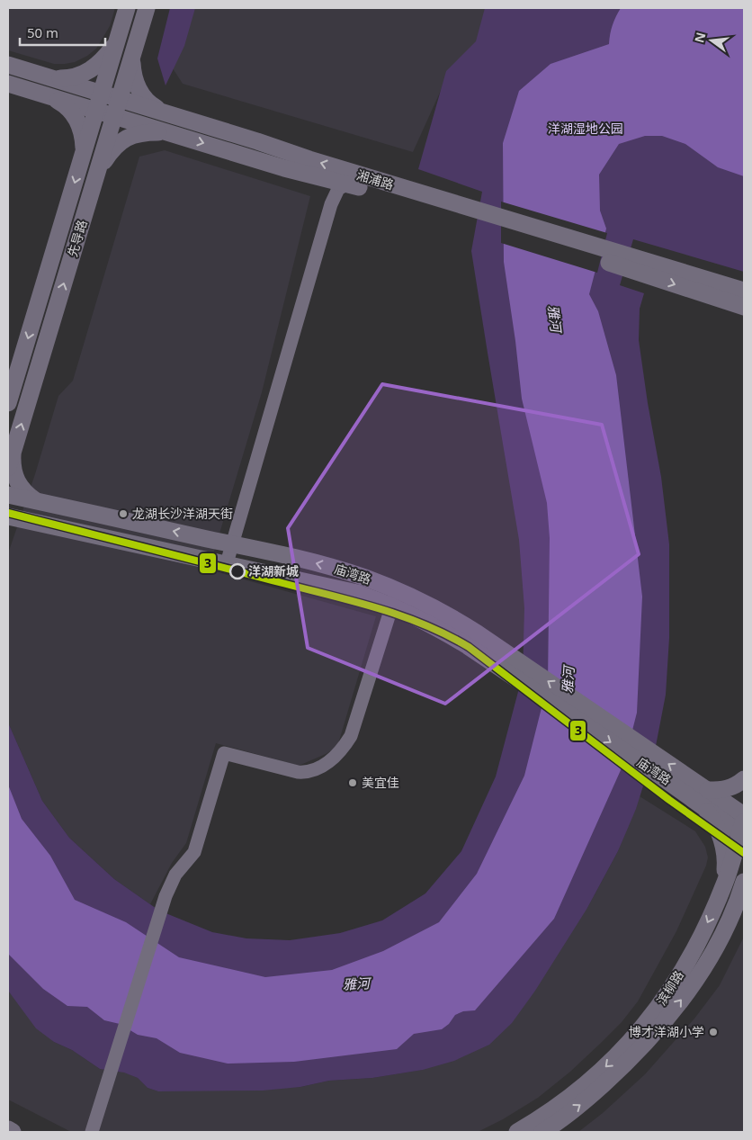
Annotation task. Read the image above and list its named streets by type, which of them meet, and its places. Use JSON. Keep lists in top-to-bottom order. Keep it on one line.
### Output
{"streets":{"main road":["湘浦路","先导路","庙湾路","滨柳路"]},"crossings":[["湘浦路","先导路"],["庙湾路","滨柳路"]],"water":["雅河"],"parks":["洋湖湿地公园"],"places":["龙湖长沙洋湖天街","洋湖新城","美宜佳","博才洋湖小学"],"lines":["transit line 3"],"scale_bar":"50 m","north":"left"}
